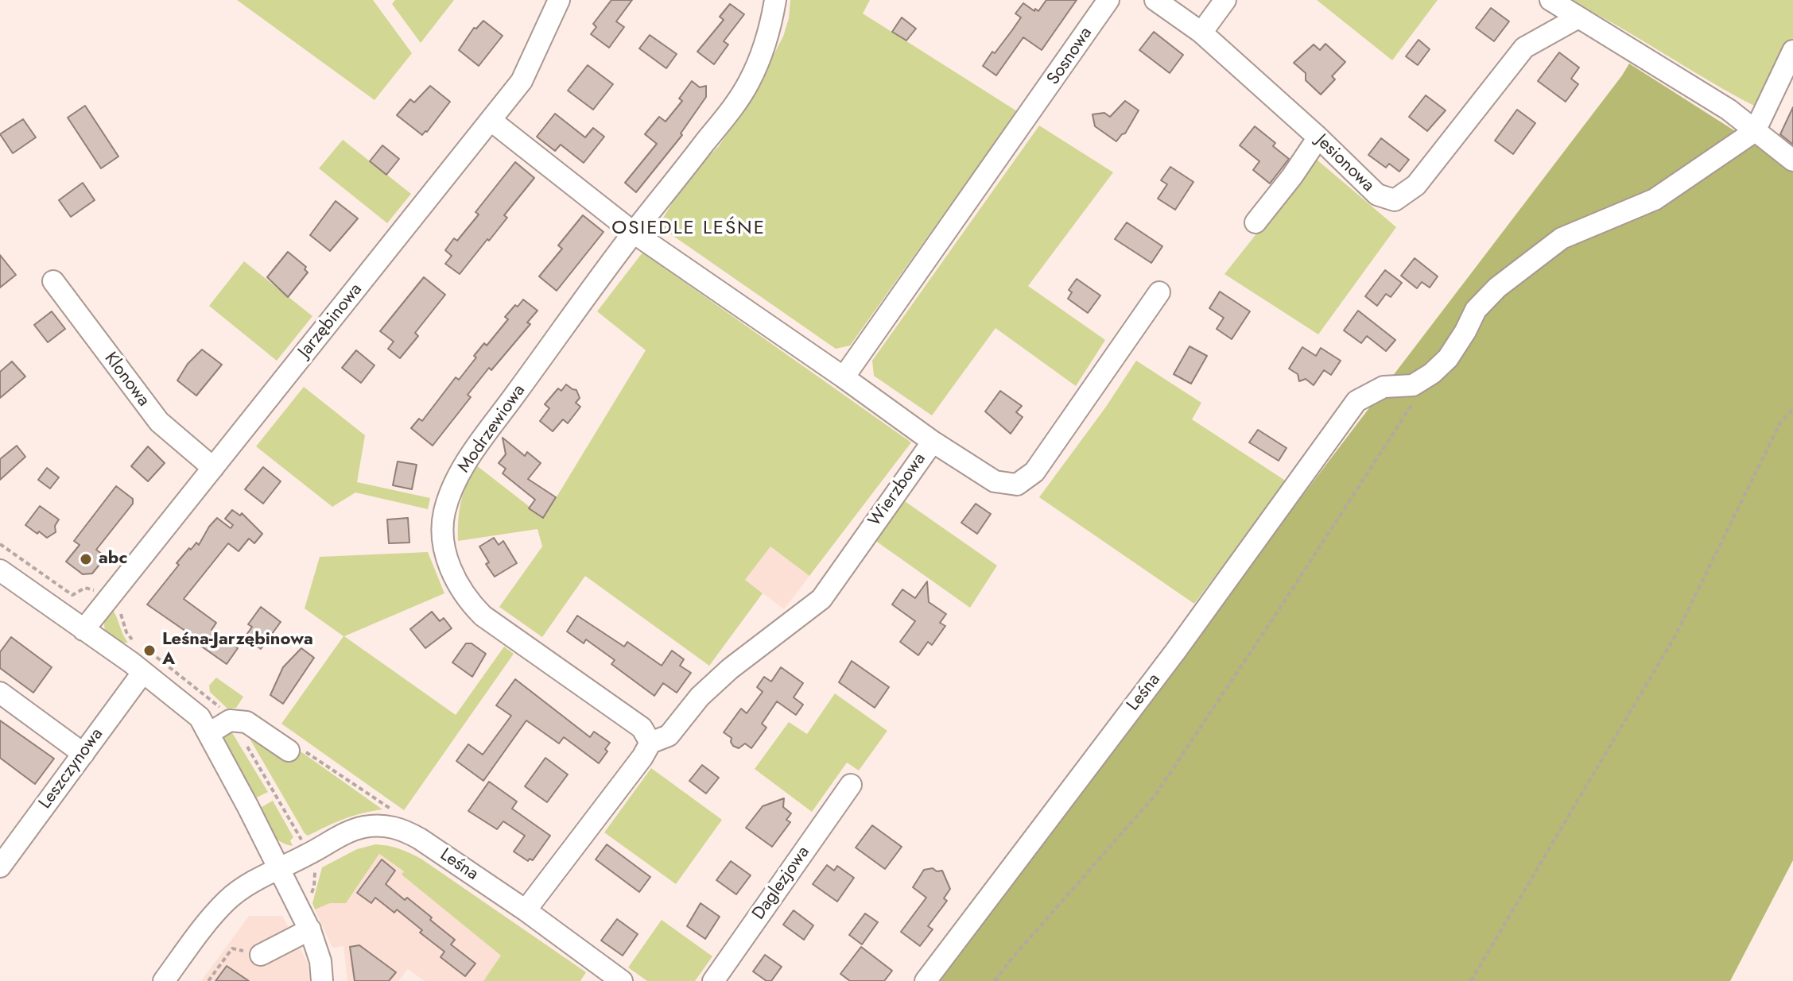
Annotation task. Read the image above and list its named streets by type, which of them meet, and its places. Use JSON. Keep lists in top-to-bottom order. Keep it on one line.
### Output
{"streets":{"street":["Sosnowa","Jesionowa","Jarzębinowa","Klonowa","Modrzewiowa","Wierzbowa","Leśna","Leszczynowa","Daglezjowa"]},"crossings":[["Jarzębinowa","Klonowa"],["Modrzewiowa","Wierzbowa"]],"districts":["OSIEDLE LEŚNE"],"places":["abc","Leśna-Jarzębinowa A"]}
